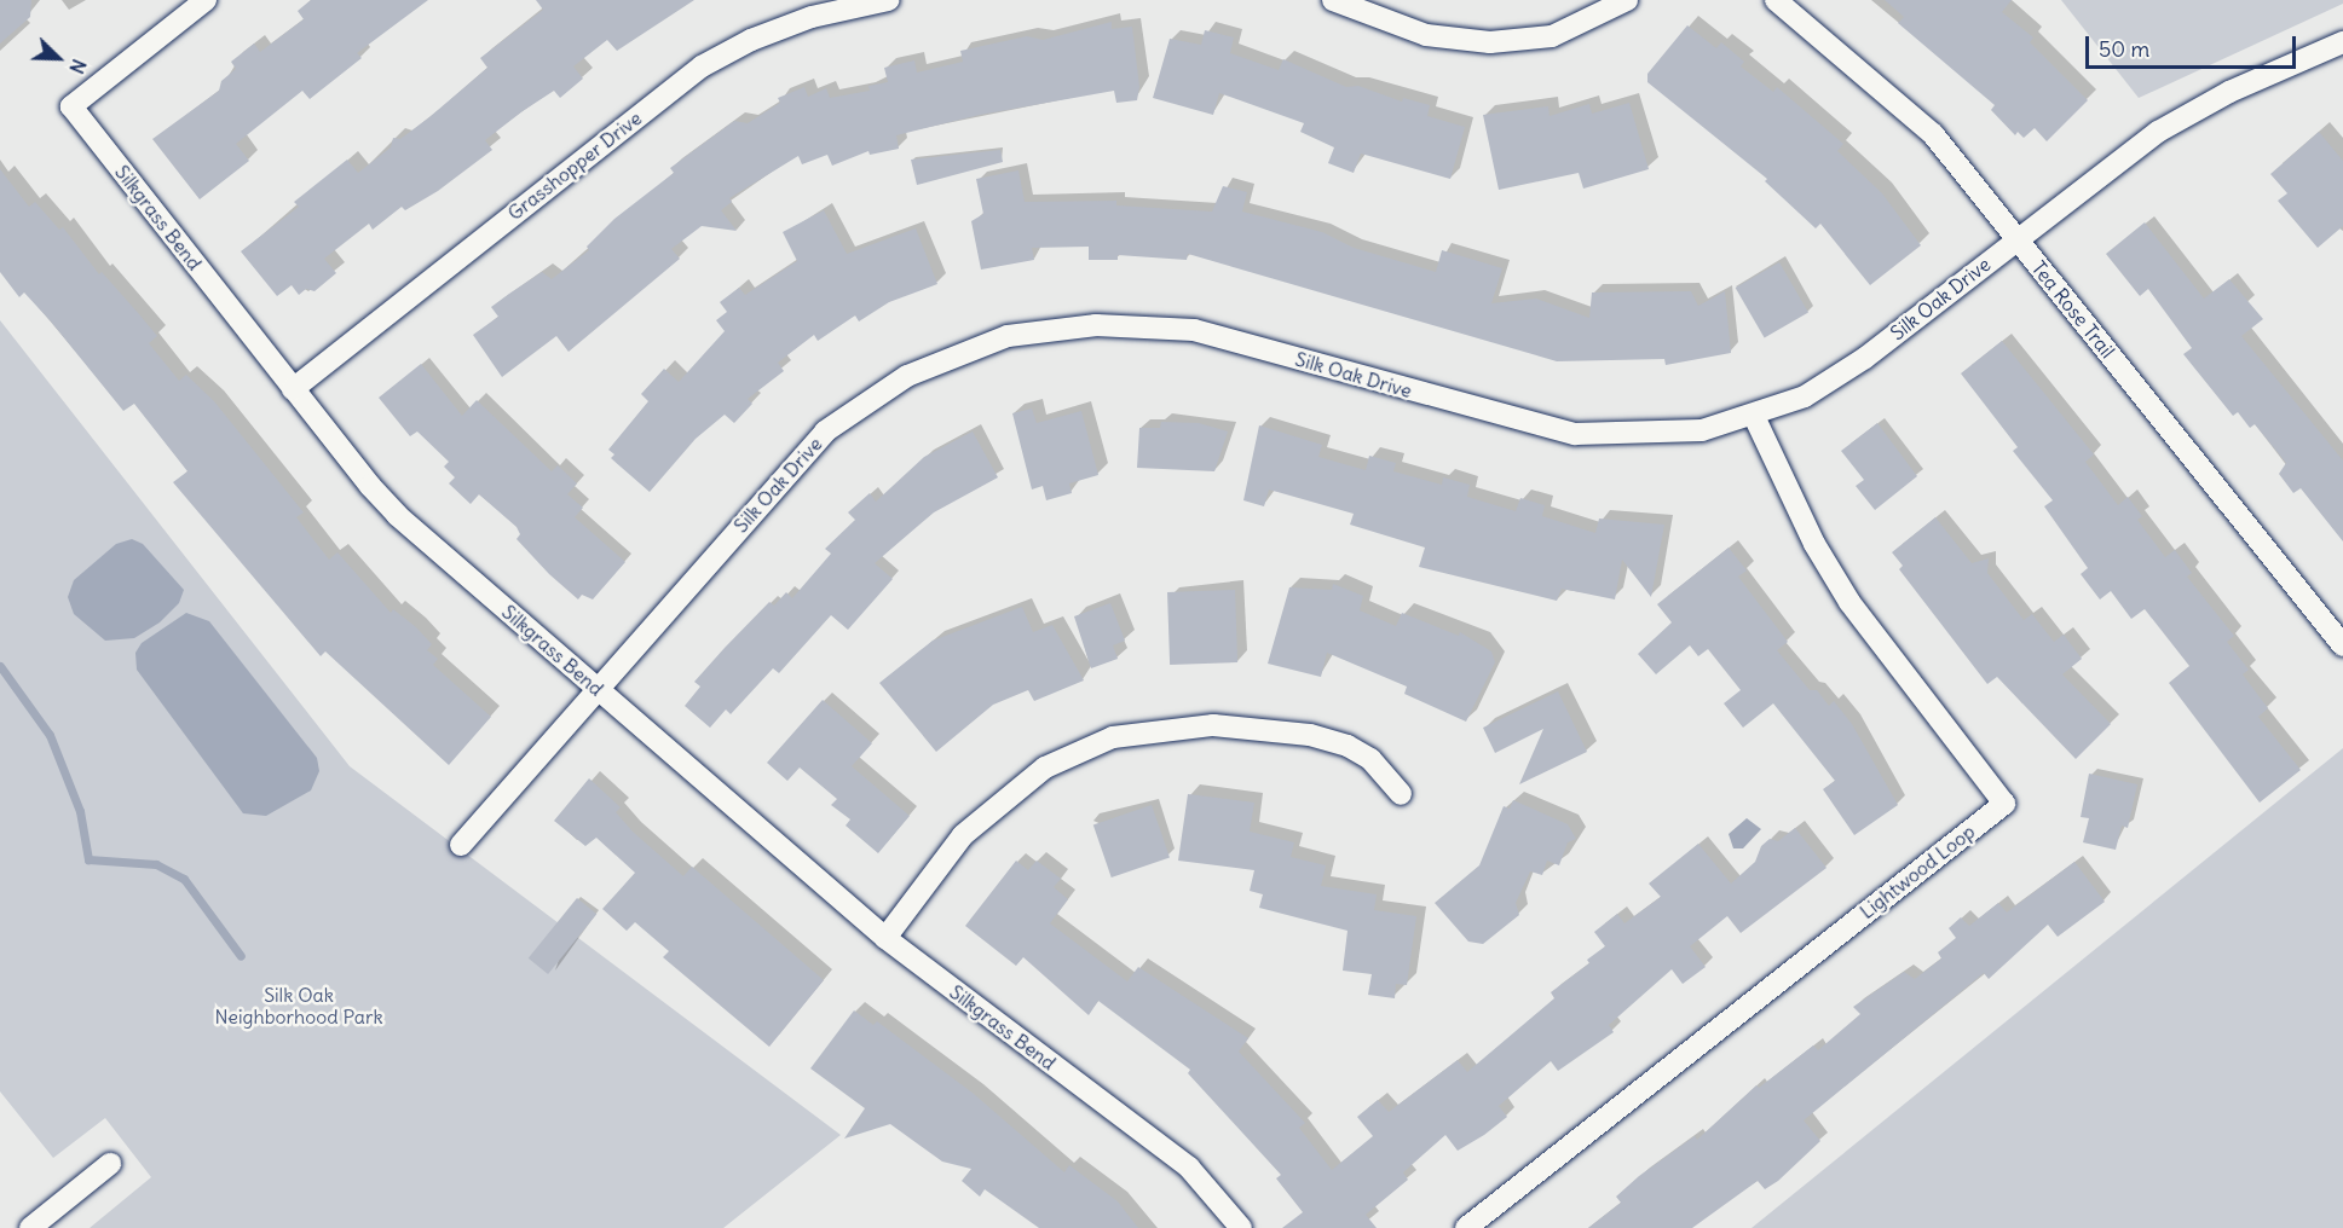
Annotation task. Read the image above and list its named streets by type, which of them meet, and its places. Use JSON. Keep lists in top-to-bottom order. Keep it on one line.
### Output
{"streets":{"street":["Grasshopper Drive","Silkgrass Bend","Silk Oak Drive","Tea Rose Trail","Lightwood Loop"]},"crossings":[["Grasshopper Drive","Silkgrass Bend"],["Silkgrass Bend","Silk Oak Drive"],["Silk Oak Drive","Tea Rose Trail"],["Silk Oak Drive","Lightwood Loop"]],"parks":["Silk Oak Neighborhood Park"],"scale_bar":"50 m","north":"bottom right"}
